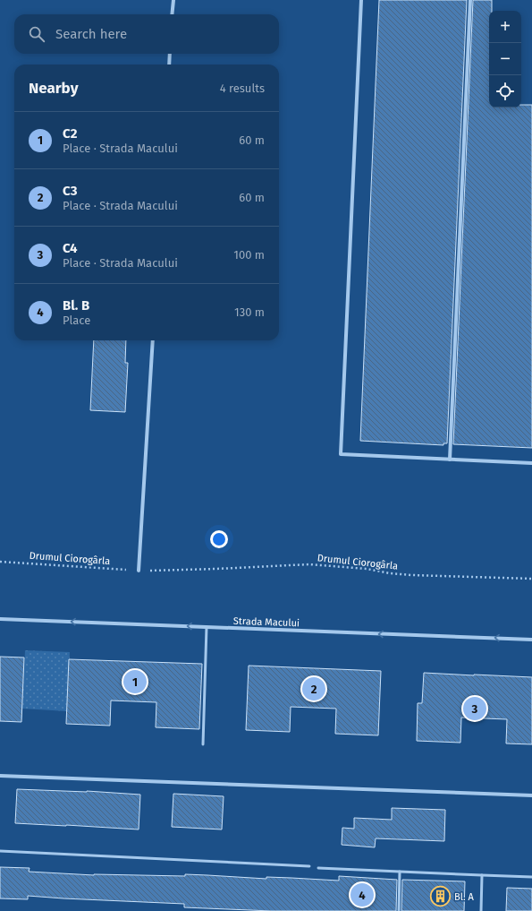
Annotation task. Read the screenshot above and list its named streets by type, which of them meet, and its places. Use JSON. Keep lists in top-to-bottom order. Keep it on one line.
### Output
{"streets":{"street":["Strada Macului"],"path":["Drumul Ciorogârla"]},"one_way":["Strada Macului"],"places":{"building":["Bl. A"]},"page":{"map_buttons":["+","−"],"search":"Search here","heading":["Nearby","4 results"],"list":[{"mark":"1","name":"C2","note":"Place · Strada Macului","value":"60 m"},{"mark":"2","name":"C3","note":"Place · Strada Macului","value":"60 m"},{"mark":"3","name":"C4","note":"Place · Strada Macului","value":"100 m"},{"mark":"4","name":"Bl. B","note":"Place","value":"130 m"}],"pins":["1","2","3","4"]}}
